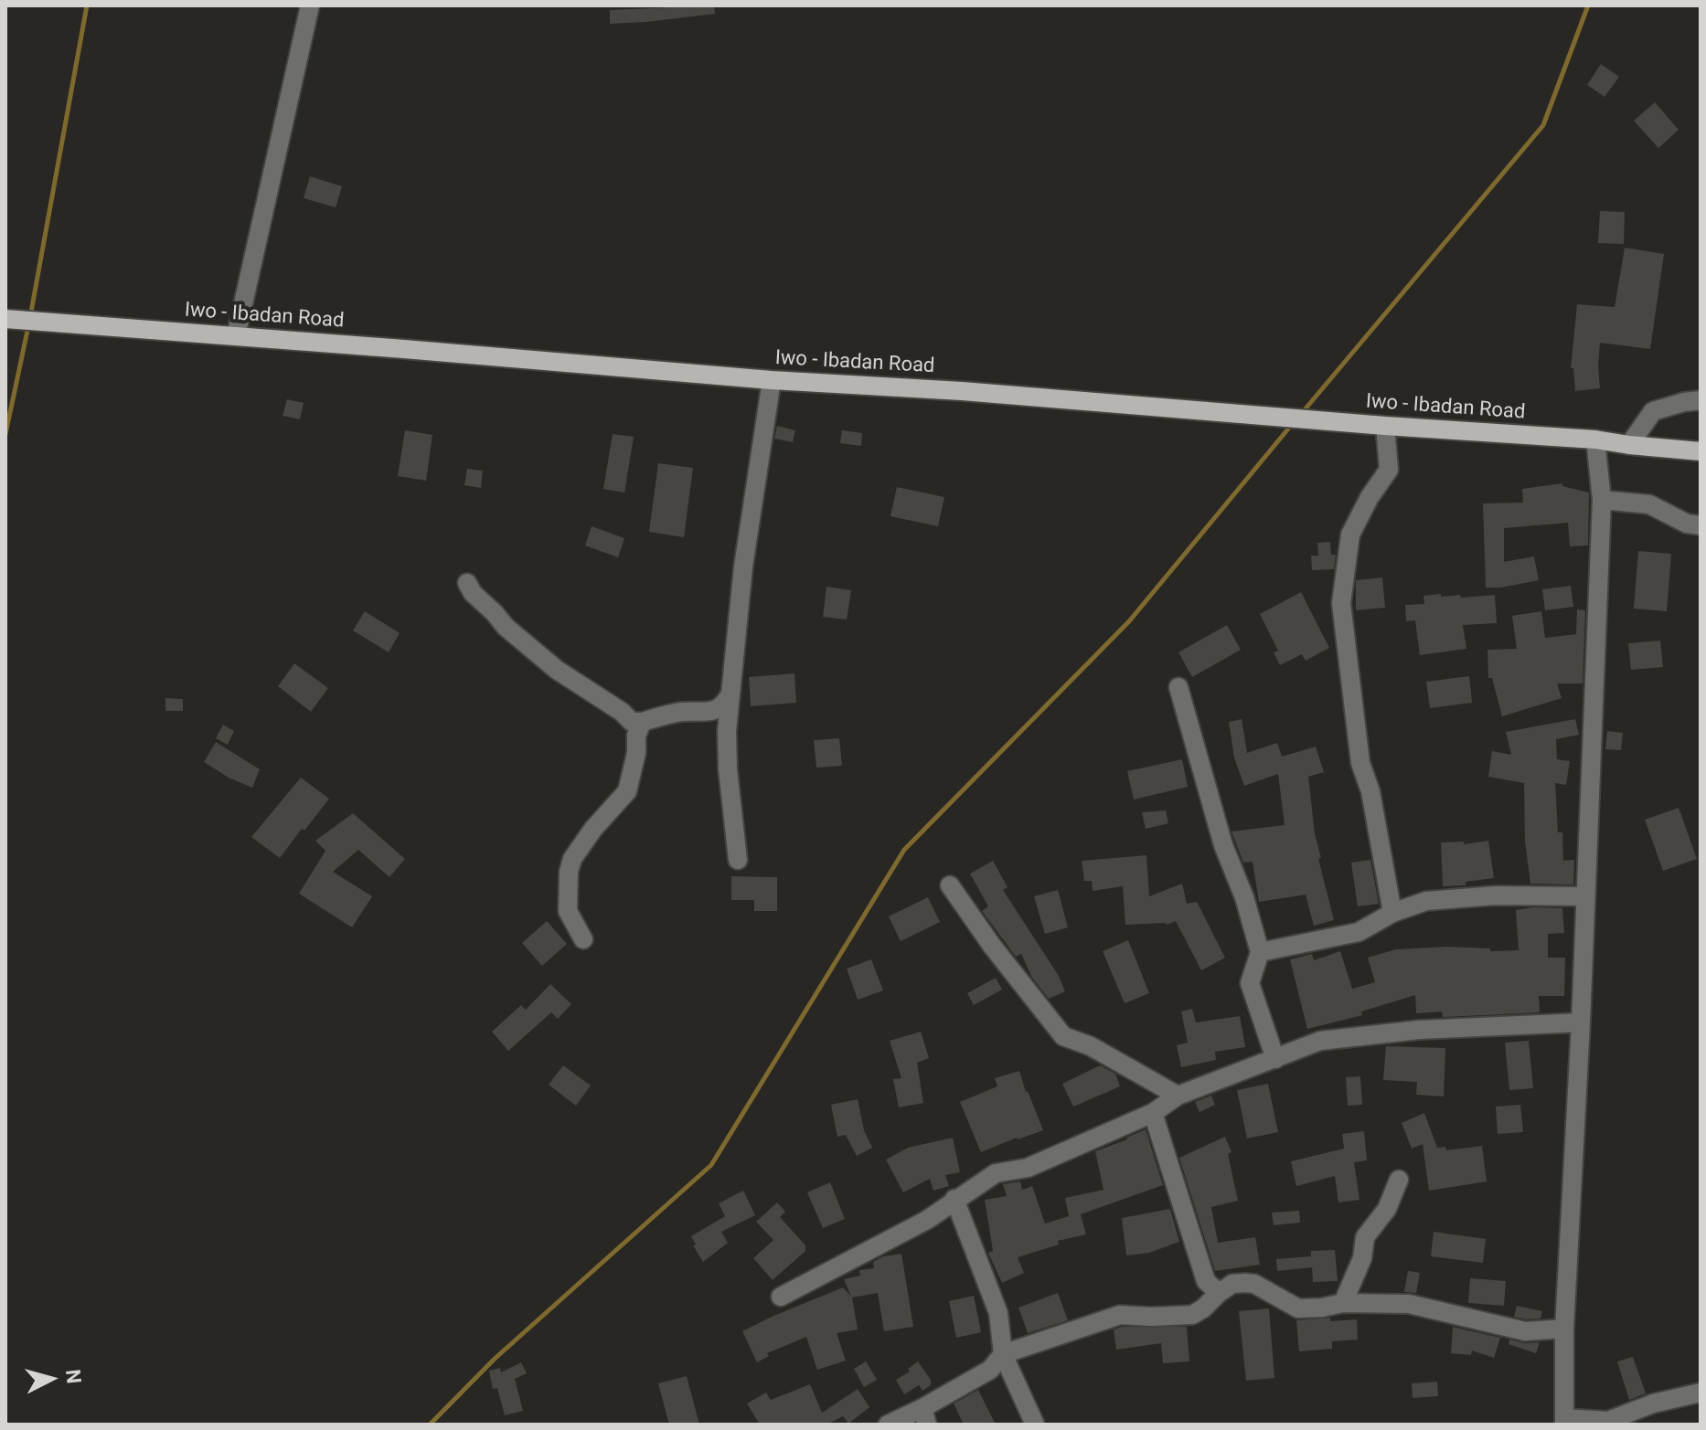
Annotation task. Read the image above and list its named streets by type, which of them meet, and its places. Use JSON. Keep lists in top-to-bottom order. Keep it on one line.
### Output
{"streets":{"main road":["Iwo - Ibadan Road"]},"north":"right"}
